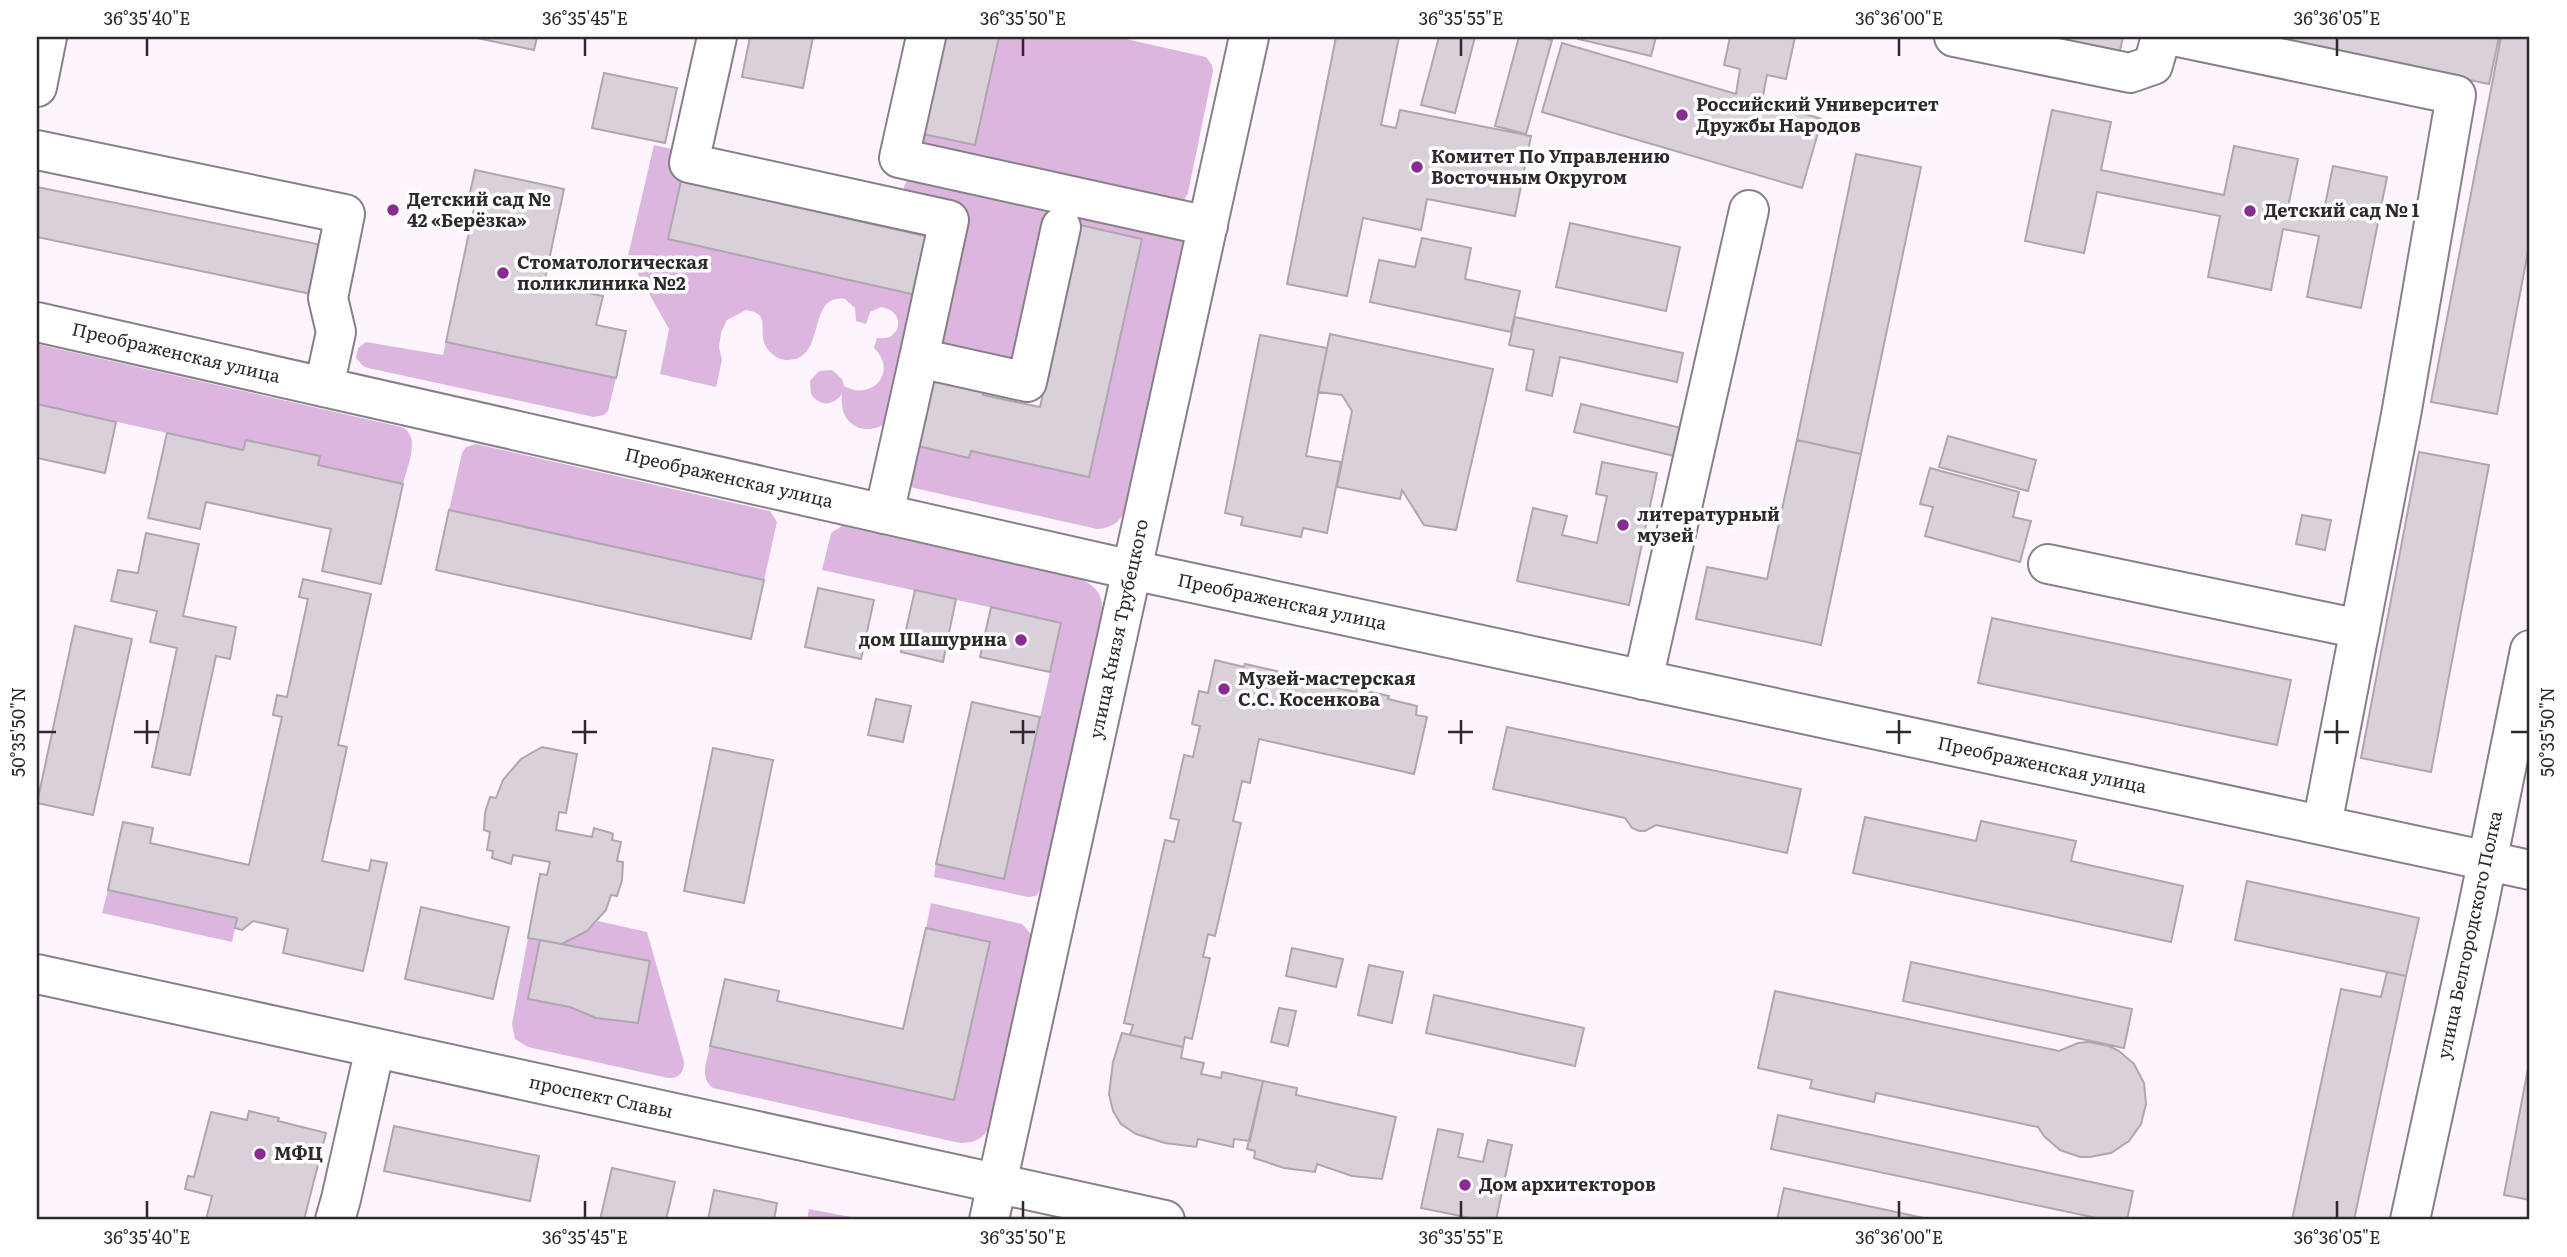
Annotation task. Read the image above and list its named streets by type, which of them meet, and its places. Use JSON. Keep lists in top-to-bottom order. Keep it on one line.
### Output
{"streets":{"main road":["Преображенская улица","улица Князя Трубецкого","улица Белгородского Полка","проспект Славы"]},"crossings":[["Преображенская улица","улица Князя Трубецкого"],["Преображенская улица","улица Белгородского Полка"],["улица Князя Трубецкого","проспект Славы"]],"places":["Российский Университет Дружбы Народов","Комитет По Управлению Восточным Округом","Детский сад № 42 «Берёзка»","Детский сад № 1","Стоматологическая поликлиника №2","литературный музей","дом Шашурина","Музей-мастерская С.С. Косенкова","МФЦ","Дом архитекторов"],"coordinates":["36°35'40\"E","36°35'45\"E","36°35'50\"E","36°35'55\"E","36°36'00\"E","36°36'05\"E","50°35'50\"N"]}
